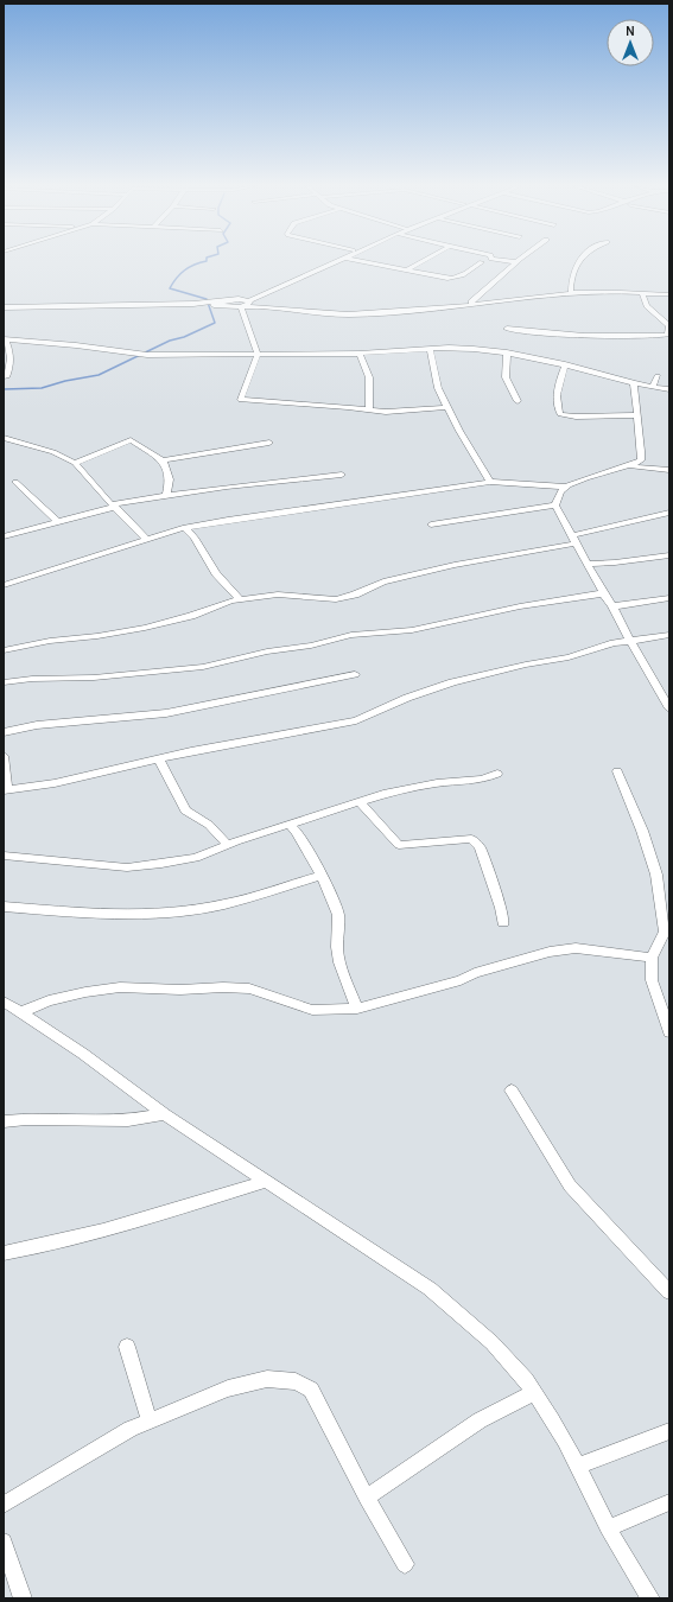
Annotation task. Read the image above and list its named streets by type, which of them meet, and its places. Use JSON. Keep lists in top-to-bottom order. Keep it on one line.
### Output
{"north":"top"}
